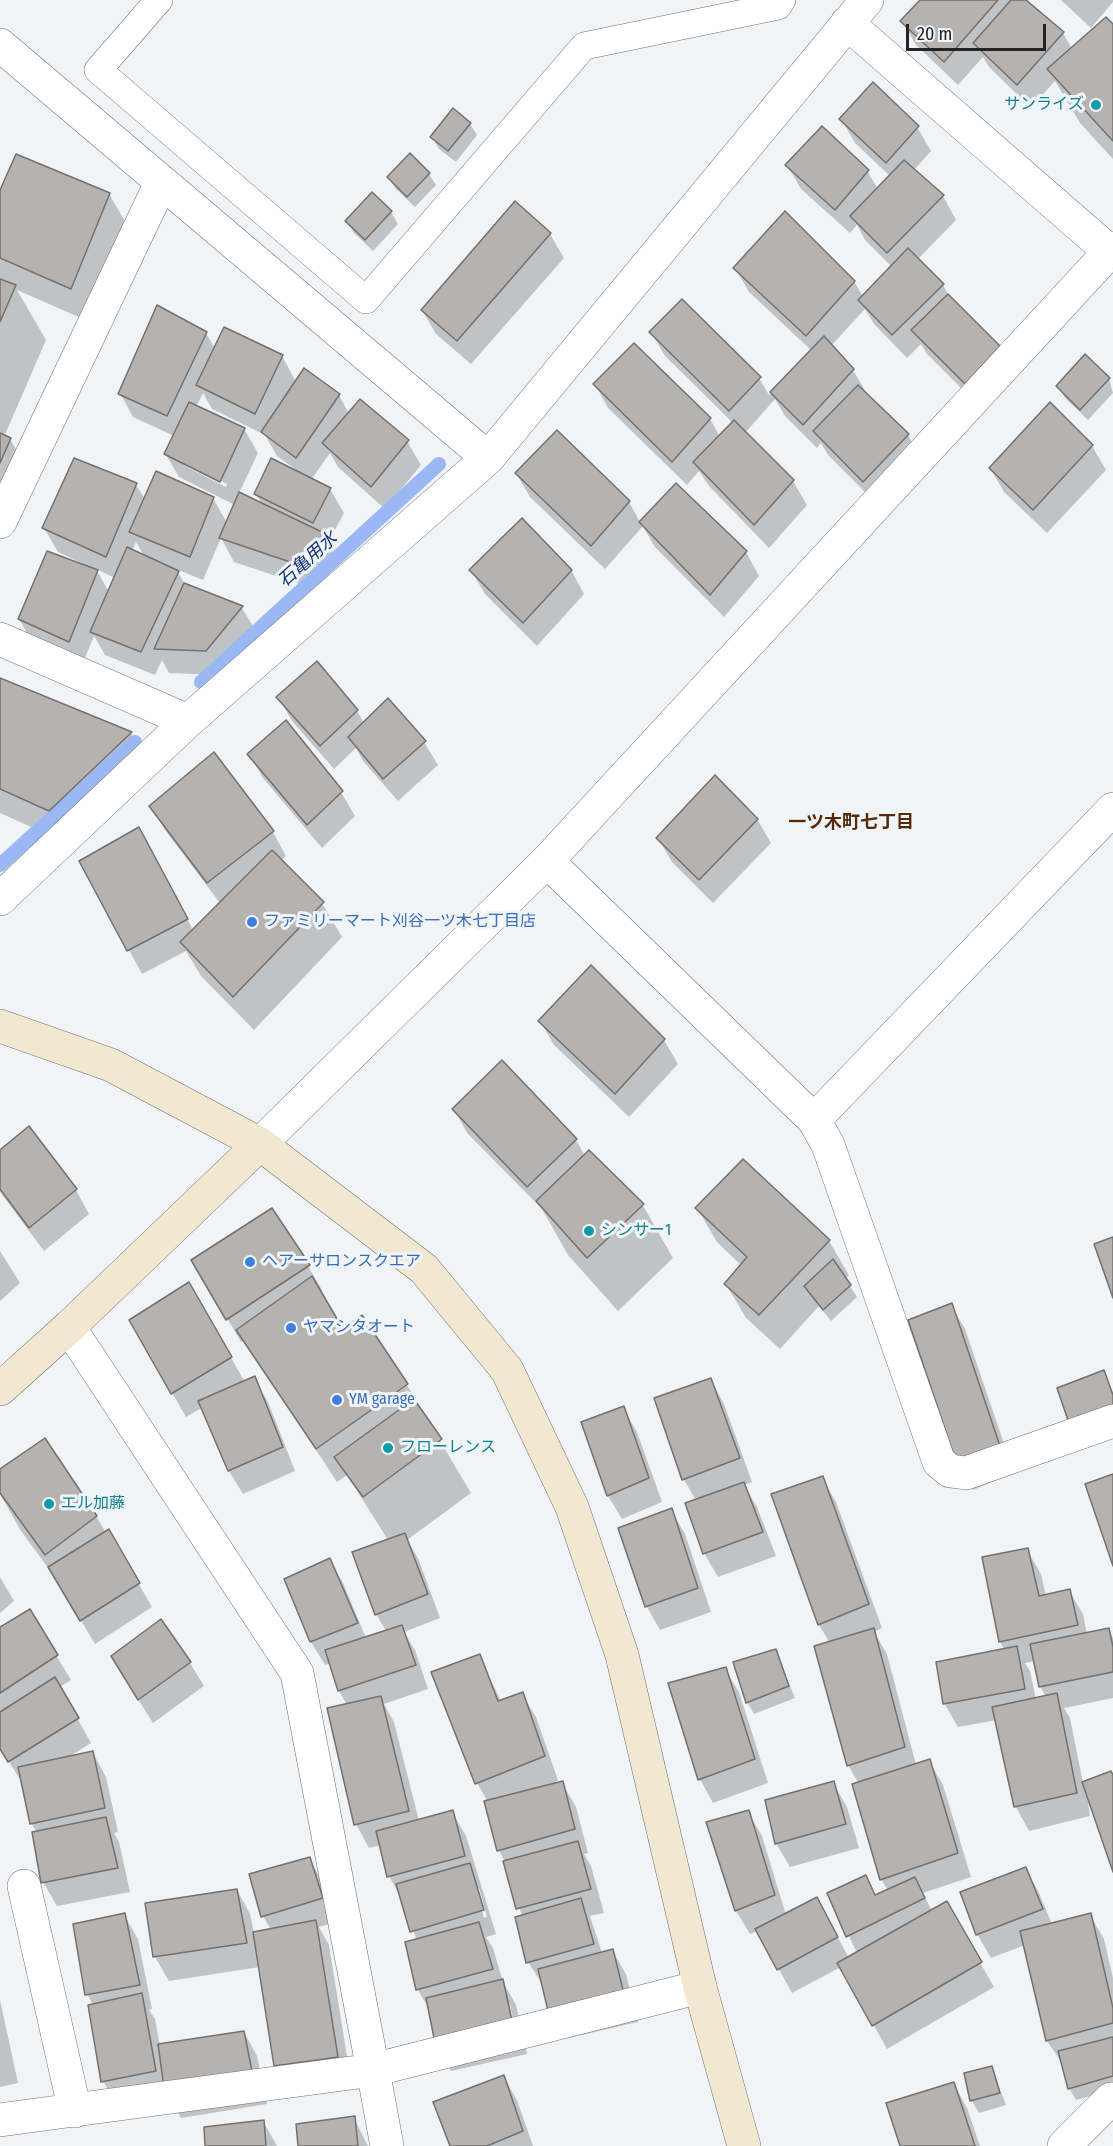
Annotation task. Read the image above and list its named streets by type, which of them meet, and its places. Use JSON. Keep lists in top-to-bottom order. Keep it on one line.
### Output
{"districts":["一ツ木町七丁目"],"water":["石亀用水"],"places":["サンライズ","ファミリーマート刈谷一ツ木七丁目店","シンサー1","ヘアーサロンスクエア","ヤマシタオート","YM garage","フローレンス","エル加藤"],"scale_bar":"20 m"}
